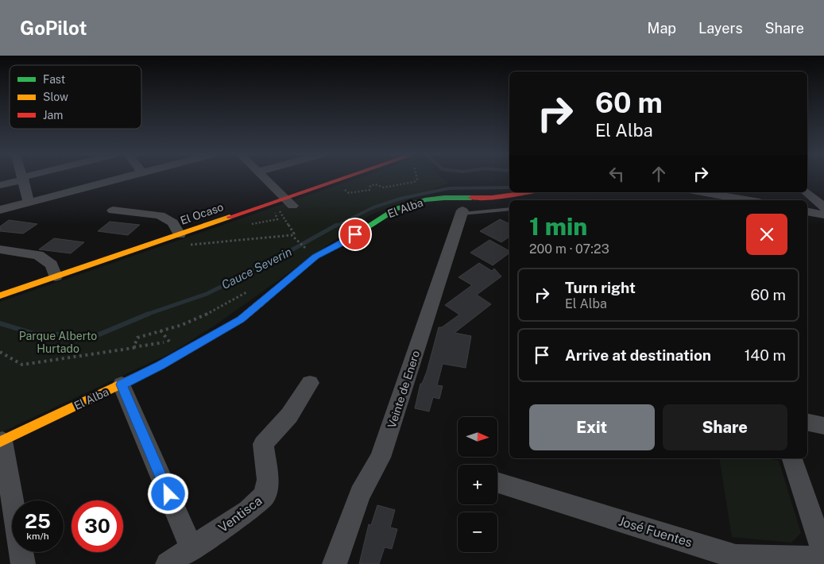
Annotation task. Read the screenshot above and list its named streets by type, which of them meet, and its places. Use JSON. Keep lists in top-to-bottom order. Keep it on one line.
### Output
{"streets":{"street":["El Alba","El Ocaso","Veinte de Enero","Ventisca","José Fuentes"]},"water":["Cauce Severin"],"parks":["Parque Alberto Hurtado"],"legend":["Fast","Slow","Jam"],"north":"right","page":{"header":"GoPilot","nav":["Map","Layers","Share"],"turn":["60 m","El Alba"],"heading":["1 min","200 m · 07:23"],"list":[{"name":"Turn right","note":"El Alba","value":"60 m"},{"name":"Arrive at destination","value":"140 m"}],"buttons":["Exit","Share"],"map_buttons":["+","−"],"speed":"25 km/h","limit":"30"}}
